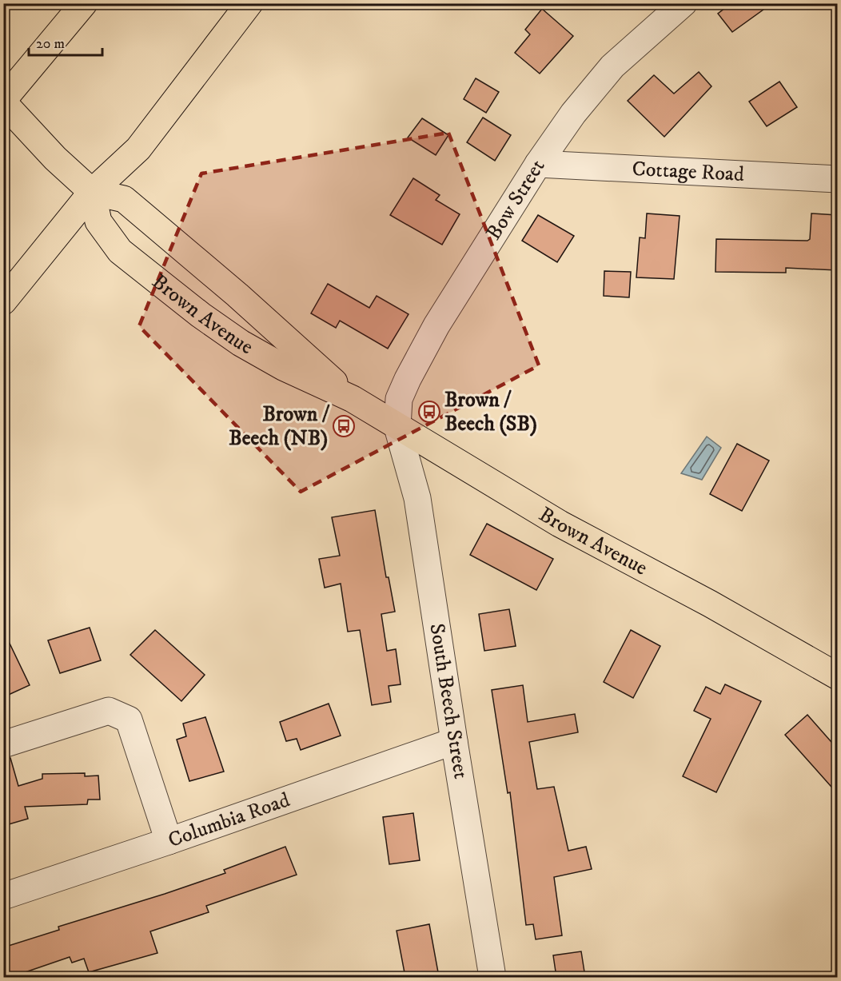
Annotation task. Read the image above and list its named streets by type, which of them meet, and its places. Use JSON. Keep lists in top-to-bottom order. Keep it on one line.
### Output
{"streets":{"main road":["Brown Avenue"],"street":["Cottage Road","Bow Street","South Beech Street","Columbia Road"]},"crossings":[["Cottage Road","Bow Street"],["Bow Street","Brown Avenue"],["Bow Street","South Beech Street"],["Brown Avenue","South Beech Street"],["South Beech Street","Columbia Road"]],"places":{"bus stop":["Brown / Beech (SB)","Brown / Beech (NB)"]},"scale_bar":"20 m"}
